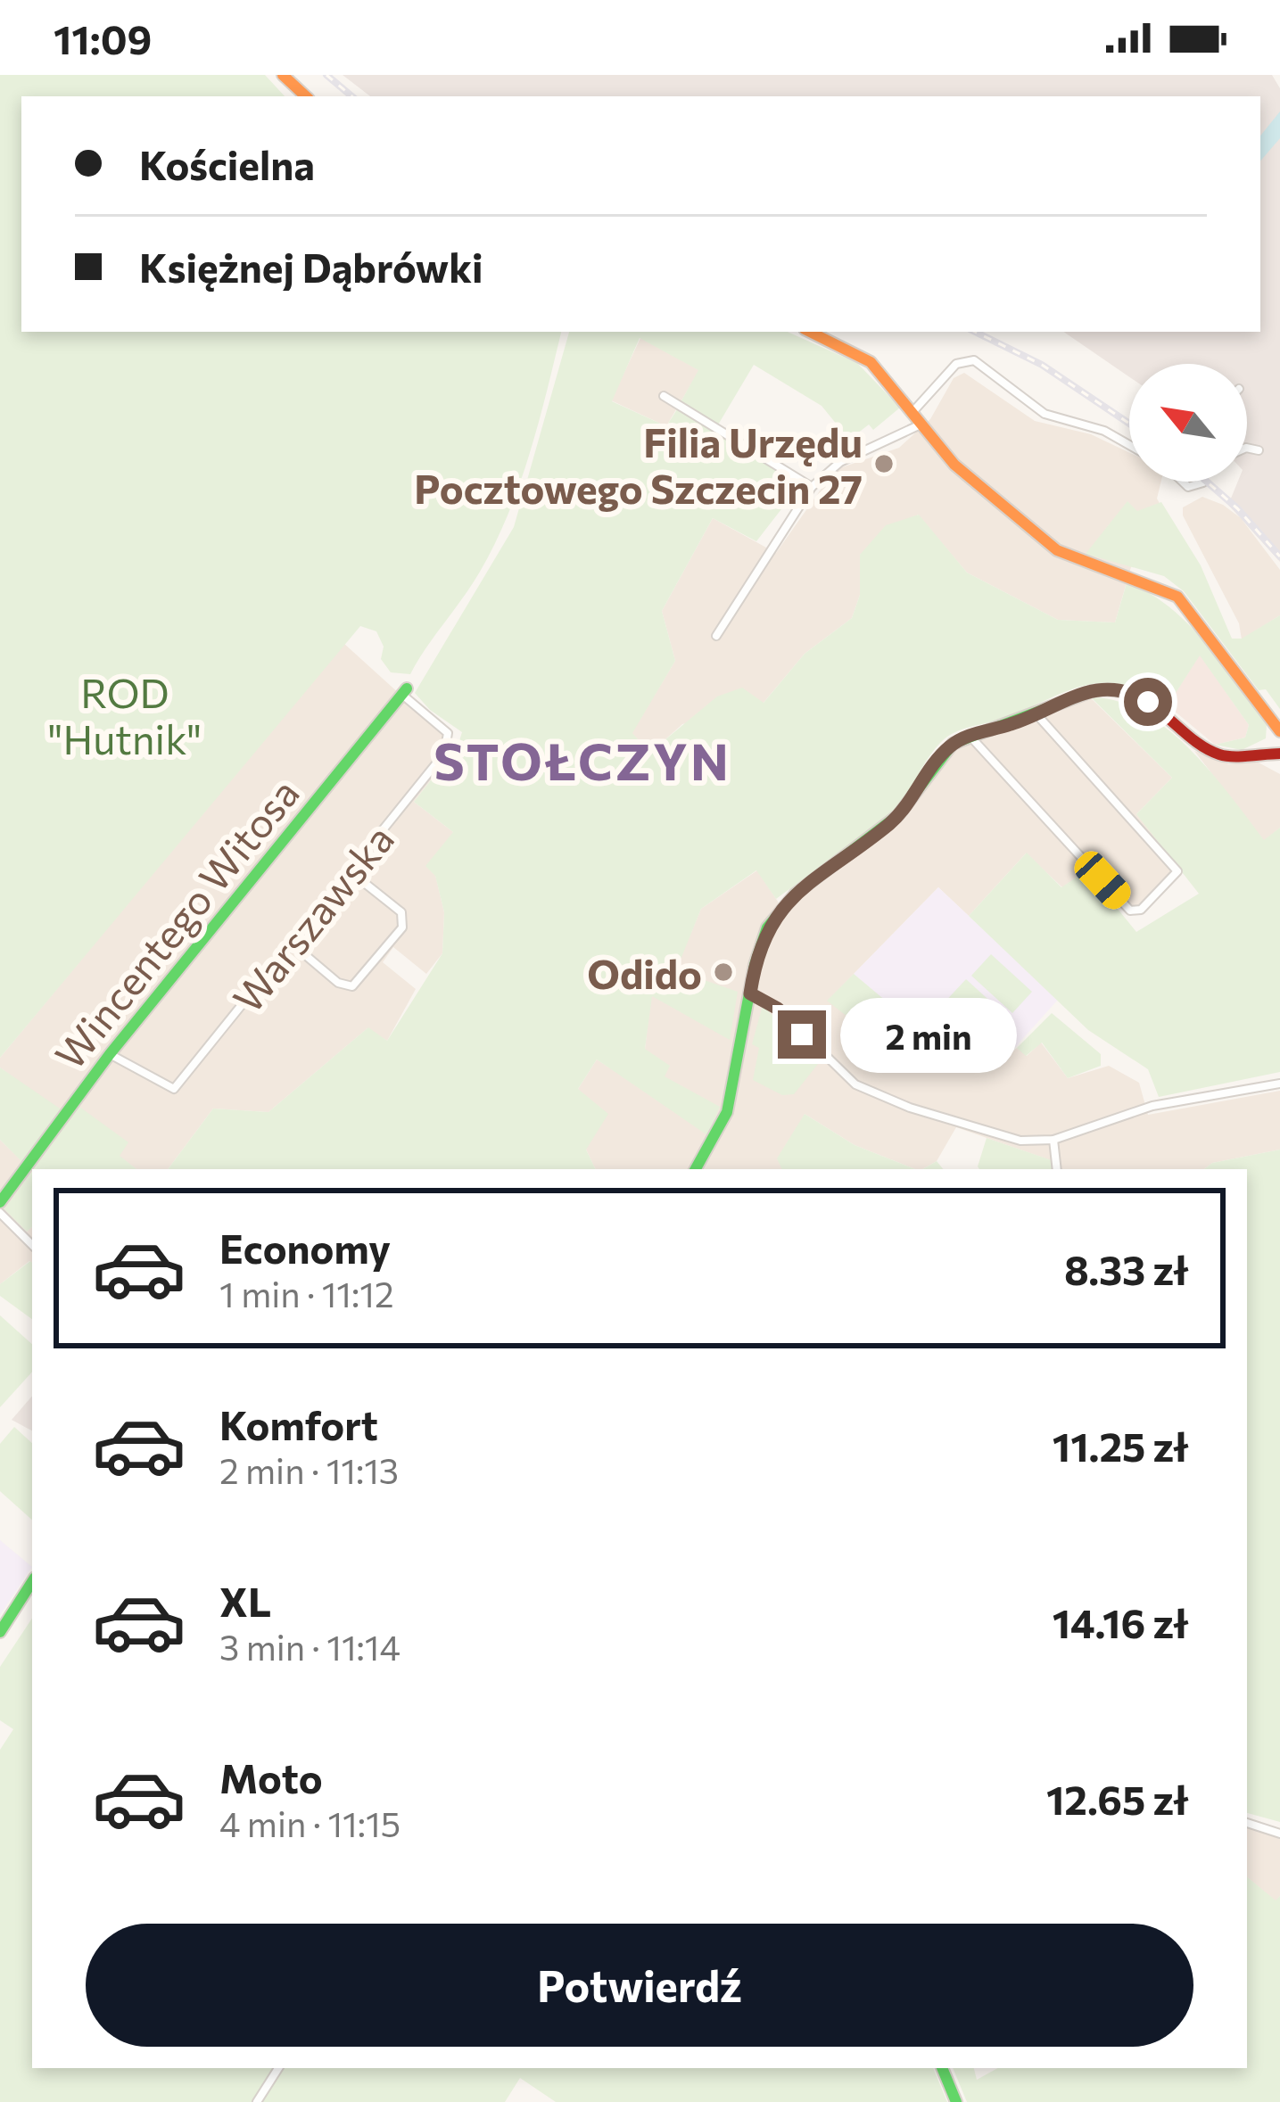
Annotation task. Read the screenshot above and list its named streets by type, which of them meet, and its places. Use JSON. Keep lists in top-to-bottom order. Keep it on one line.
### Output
{"streets":{"street":["Warszawska","Wincentego Witosa"]},"crossings":[["Warszawska","Wincentego Witosa"]],"districts":["STOŁCZYN"],"parks":["ROD \"Hutnik\""],"places":["Filia Urzędu Pocztowego Szczecin 27","Odido"],"north":"top left","page":{"status":"11:09","banner":["Kościelna","Księżnej Dąbrówki"],"bubble":"2 min","list":[{"name":"Economy","note":"1 min · 11:12","value":"8.33 zł"},{"name":"Komfort","note":"2 min · 11:13","value":"11.25 zł"},{"name":"XL","note":"3 min · 11:14","value":"14.16 zł"},{"name":"Moto","note":"4 min · 11:15","value":"12.65 zł"}],"buttons":"Potwierdź"}}
